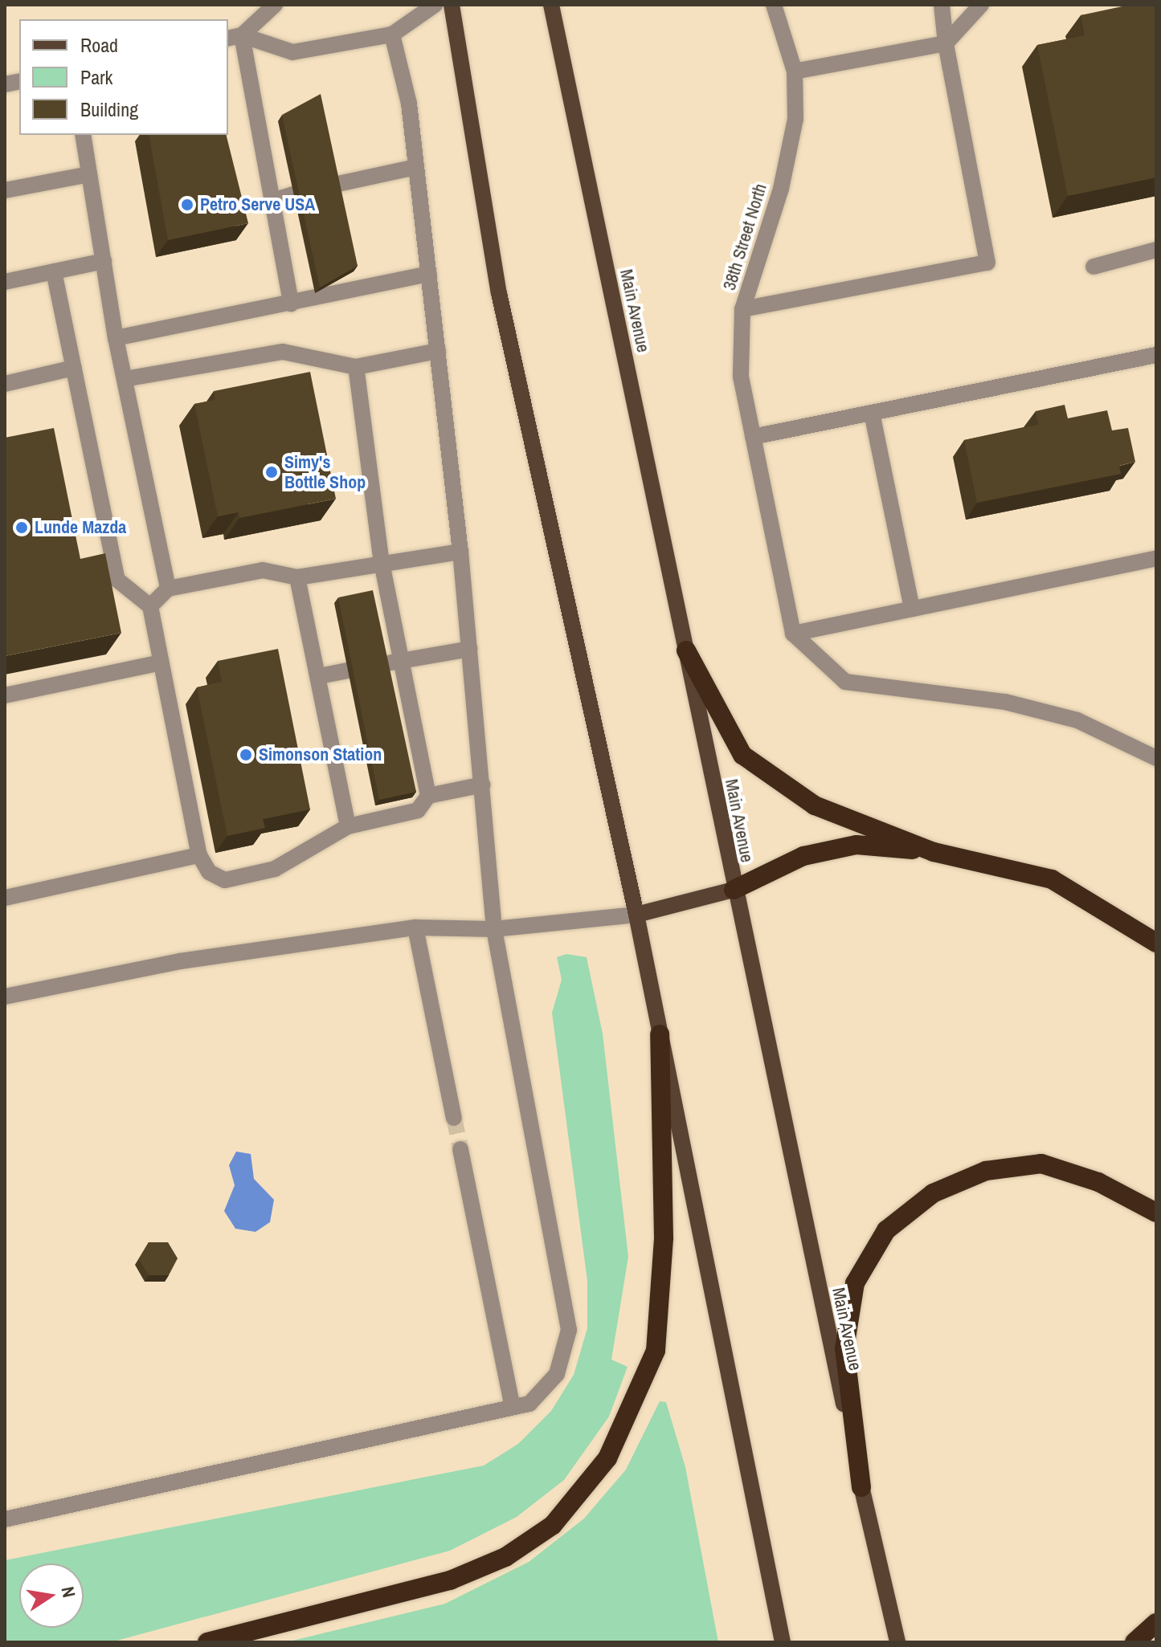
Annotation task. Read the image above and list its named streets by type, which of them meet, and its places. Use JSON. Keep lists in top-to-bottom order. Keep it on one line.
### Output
{"streets":{"main road":["Main Avenue"],"street":["38th Street North"]},"places":["Petro Serve USA","Simy's Bottle Shop","Lunde Mazda","Simonson Station"],"legend":["Road","Park","Building"],"north":"right"}
